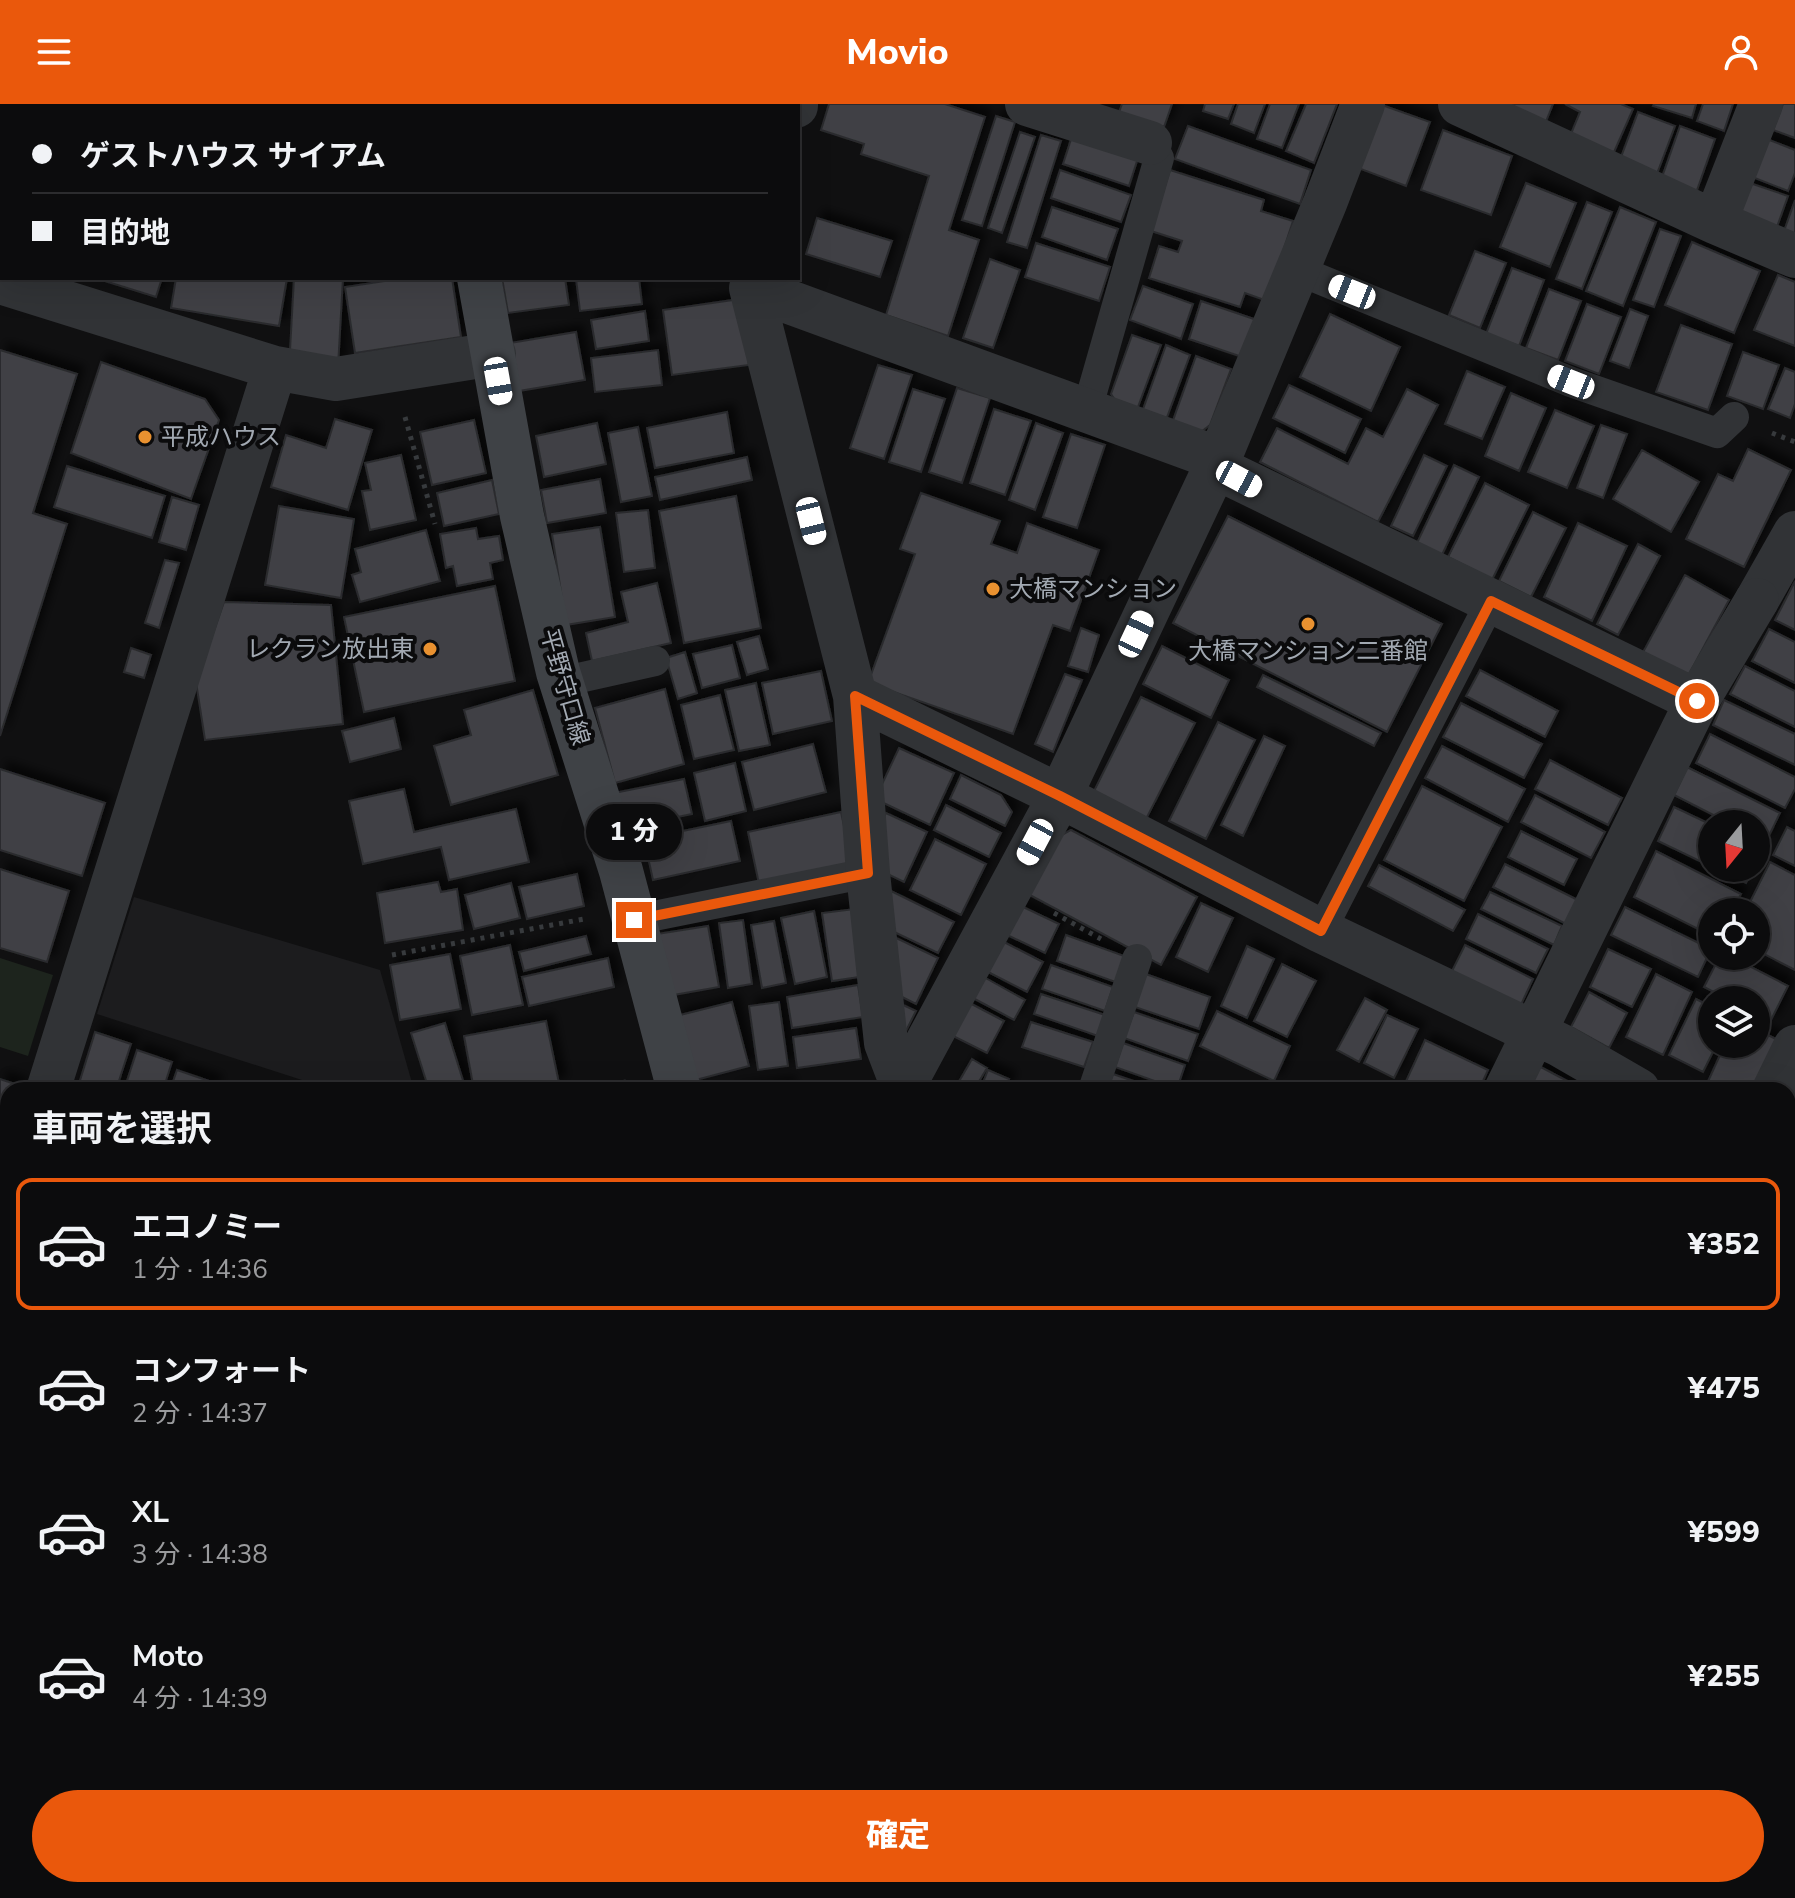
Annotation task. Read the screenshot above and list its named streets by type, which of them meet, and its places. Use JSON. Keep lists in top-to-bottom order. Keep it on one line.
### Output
{"streets":{"main road":["平野守口線"]},"places":["平成ハウス","大橋マンション","大橋マンション二番館","レクラン放出東"],"north":"bottom","page":{"header":"Movio","banner":["ゲストハウス サイアム","目的地"],"bubble":"1 分","heading":"車両を選択","list":[{"name":"エコノミー","note":"1 分 · 14:36","value":"¥352"},{"name":"コンフォート","note":"2 分 · 14:37","value":"¥475"},{"name":"XL","note":"3 分 · 14:38","value":"¥599"},{"name":"Moto","note":"4 分 · 14:39","value":"¥255"}],"buttons":"確定"}}
